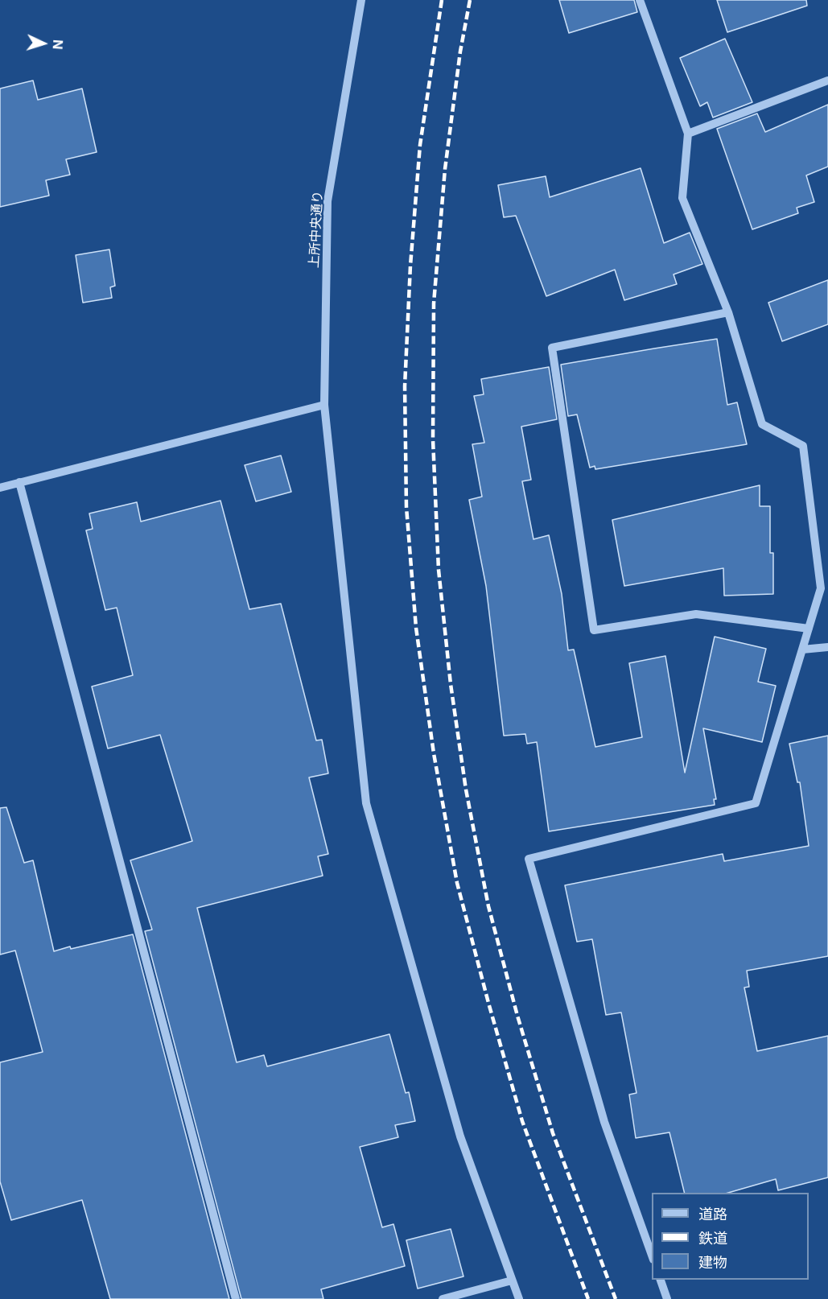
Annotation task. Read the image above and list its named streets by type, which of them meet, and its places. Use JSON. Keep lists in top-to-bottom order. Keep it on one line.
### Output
{"streets":{"street":["上所中央通り"]},"legend":["道路","鉄道","建物"],"north":"right"}
